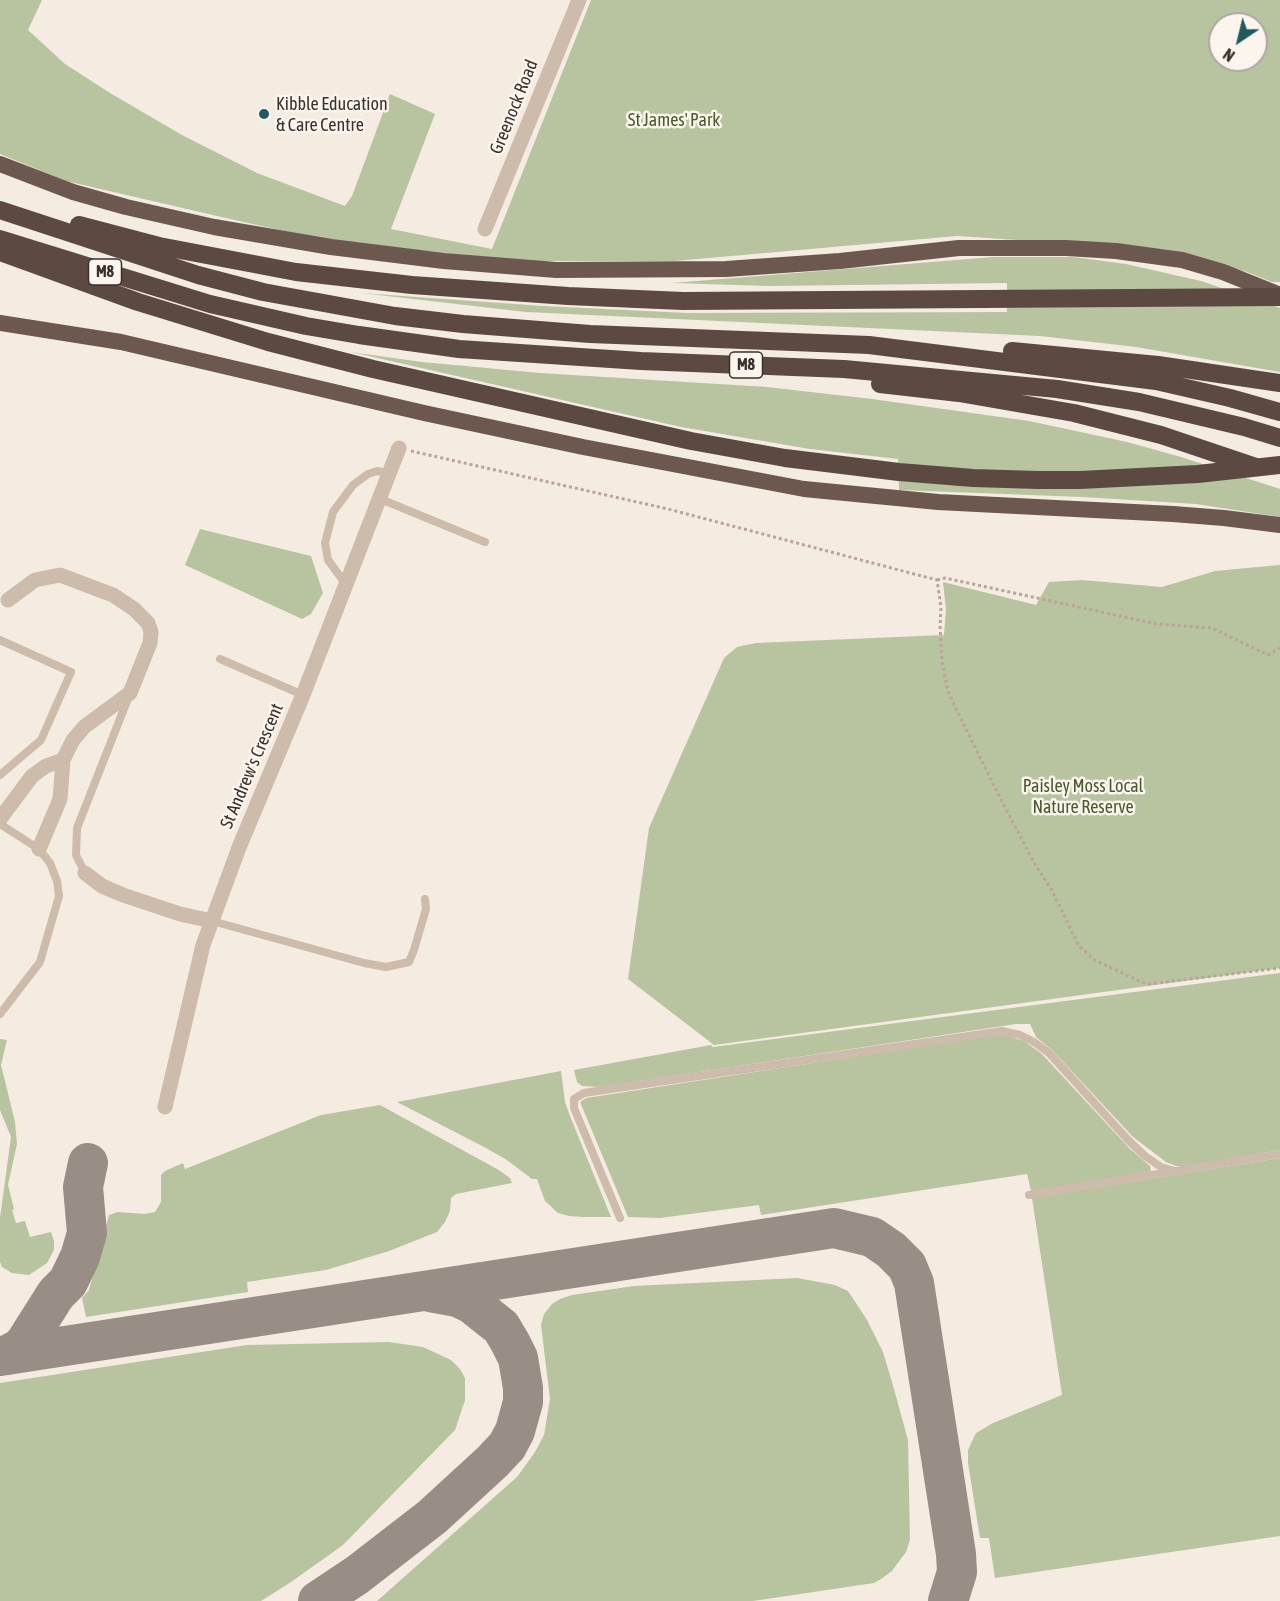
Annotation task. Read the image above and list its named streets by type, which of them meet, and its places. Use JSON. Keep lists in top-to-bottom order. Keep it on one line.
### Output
{"streets":{"highway":["M8"],"street":["Greenock Road","St Andrew's Crescent"]},"parks":["St James' Park","Paisley Moss Local Nature Reserve"],"places":["Kibble Education & Care Centre"],"north":"bottom left"}
